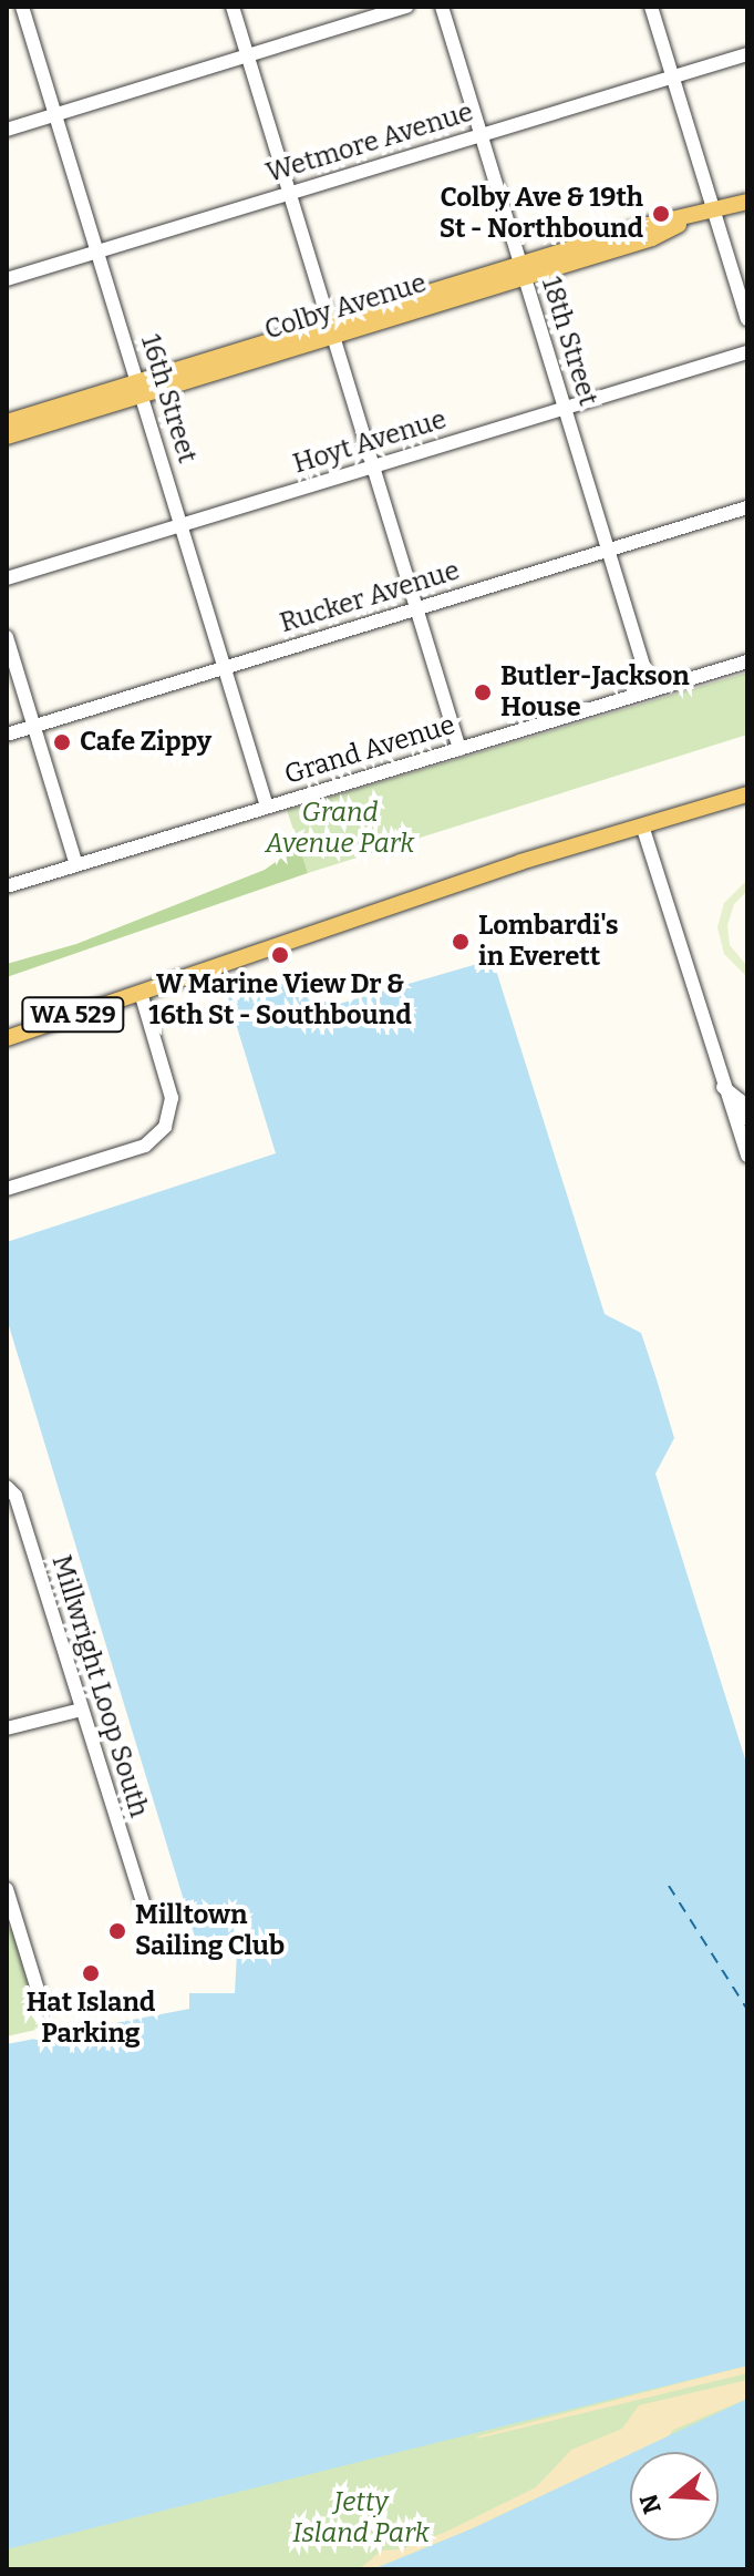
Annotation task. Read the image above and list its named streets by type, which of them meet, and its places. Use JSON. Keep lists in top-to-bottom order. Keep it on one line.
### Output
{"streets":{"main road":["Colby Avenue","WA 529"],"street":["Wetmore Avenue","18th Street","16th Street","Hoyt Avenue","Rucker Avenue","Grand Avenue","Millwright Loop South"]},"crossings":[["Wetmore Avenue","18th Street"],["Wetmore Avenue","16th Street"],["Colby Avenue","18th Street"],["Colby Avenue","16th Street"],["18th Street","Hoyt Avenue"],["18th Street","Rucker Avenue"],["18th Street","Grand Avenue"],["16th Street","Hoyt Avenue"],["16th Street","Rucker Avenue"],["16th Street","Grand Avenue"]],"parks":["Grand Avenue Park","Jetty Island Park"],"places":["Colby Ave & 19th St - Northbound","Butler-Jackson House","Cafe Zippy","Lombardi's in Everett","W Marine View Dr & 16th St - Southbound","Milltown Sailing Club","Hat Island Parking"],"north":"left"}
